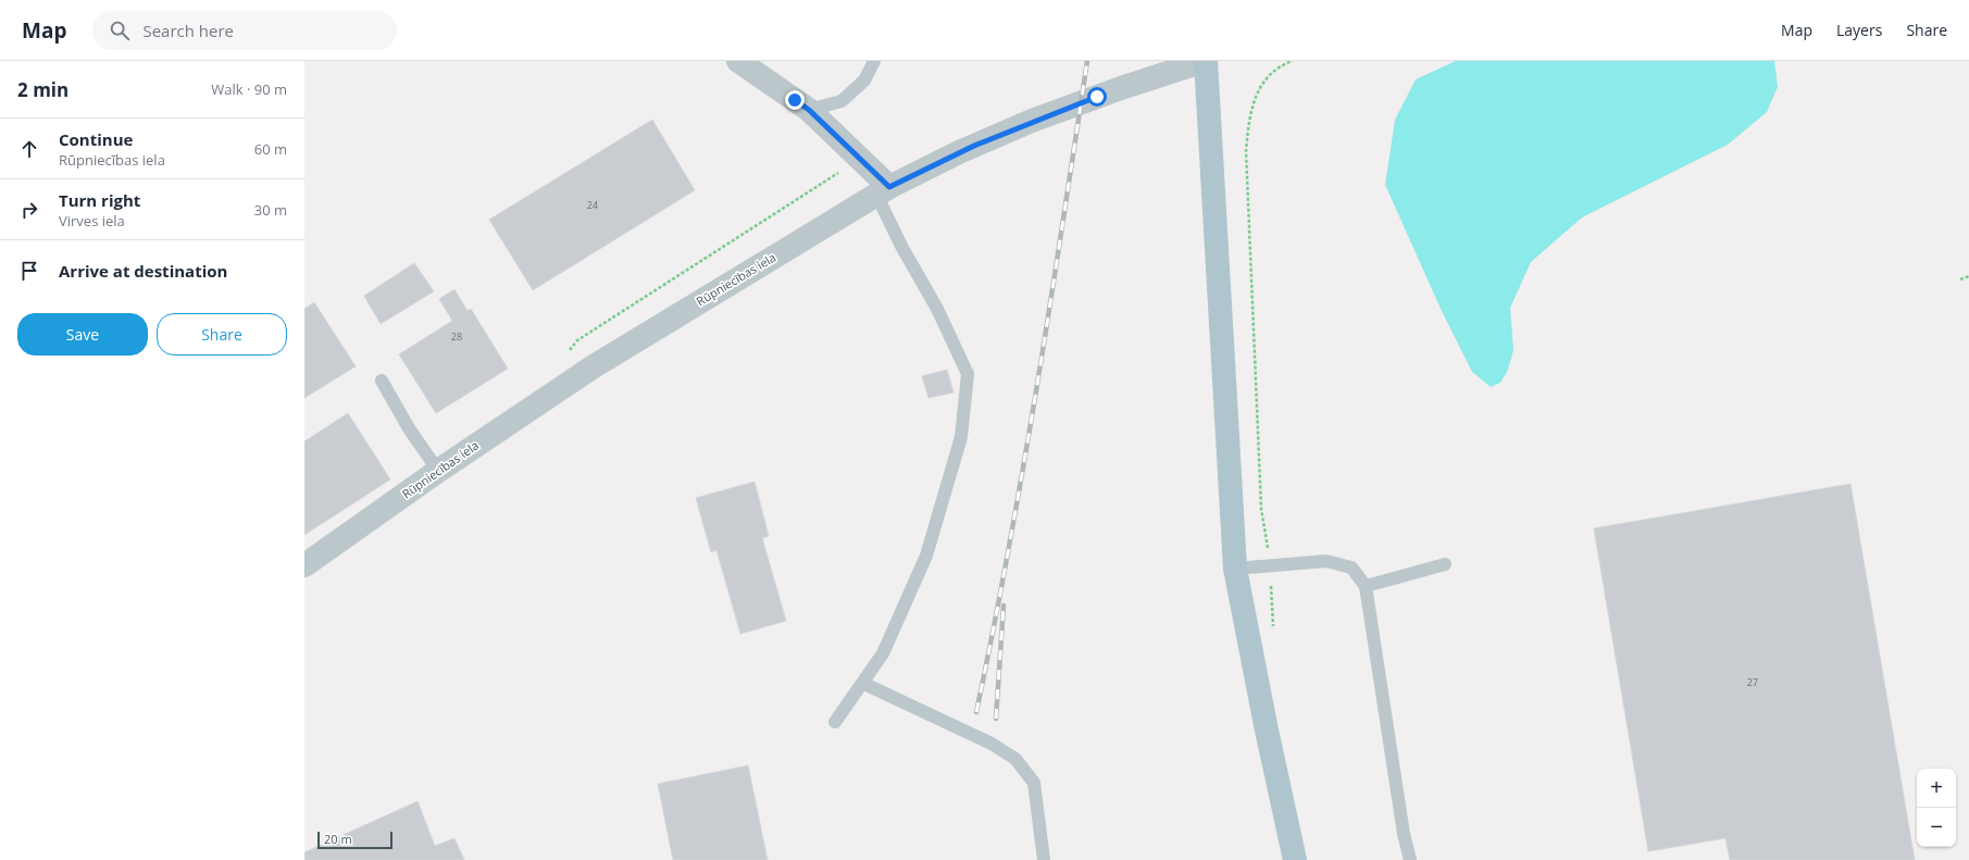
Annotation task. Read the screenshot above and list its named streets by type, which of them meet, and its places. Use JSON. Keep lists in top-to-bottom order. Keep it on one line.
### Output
{"streets":{"street":["Rūpniecības iela"]},"house_numbers":["24","28","27"],"scale_bar":"20 m","page":{"header":"Map","search":"Search here","nav":["Map","Layers","Share"],"heading":["2 min","Walk · 90 m"],"list":[["Continue","Rūpniecības iela","60 m"],["Turn right","Virves iela","30 m"],"Arrive at destination"],"buttons":["Save","Share"],"map_buttons":["+","−"],"scale":"20 m"}}
